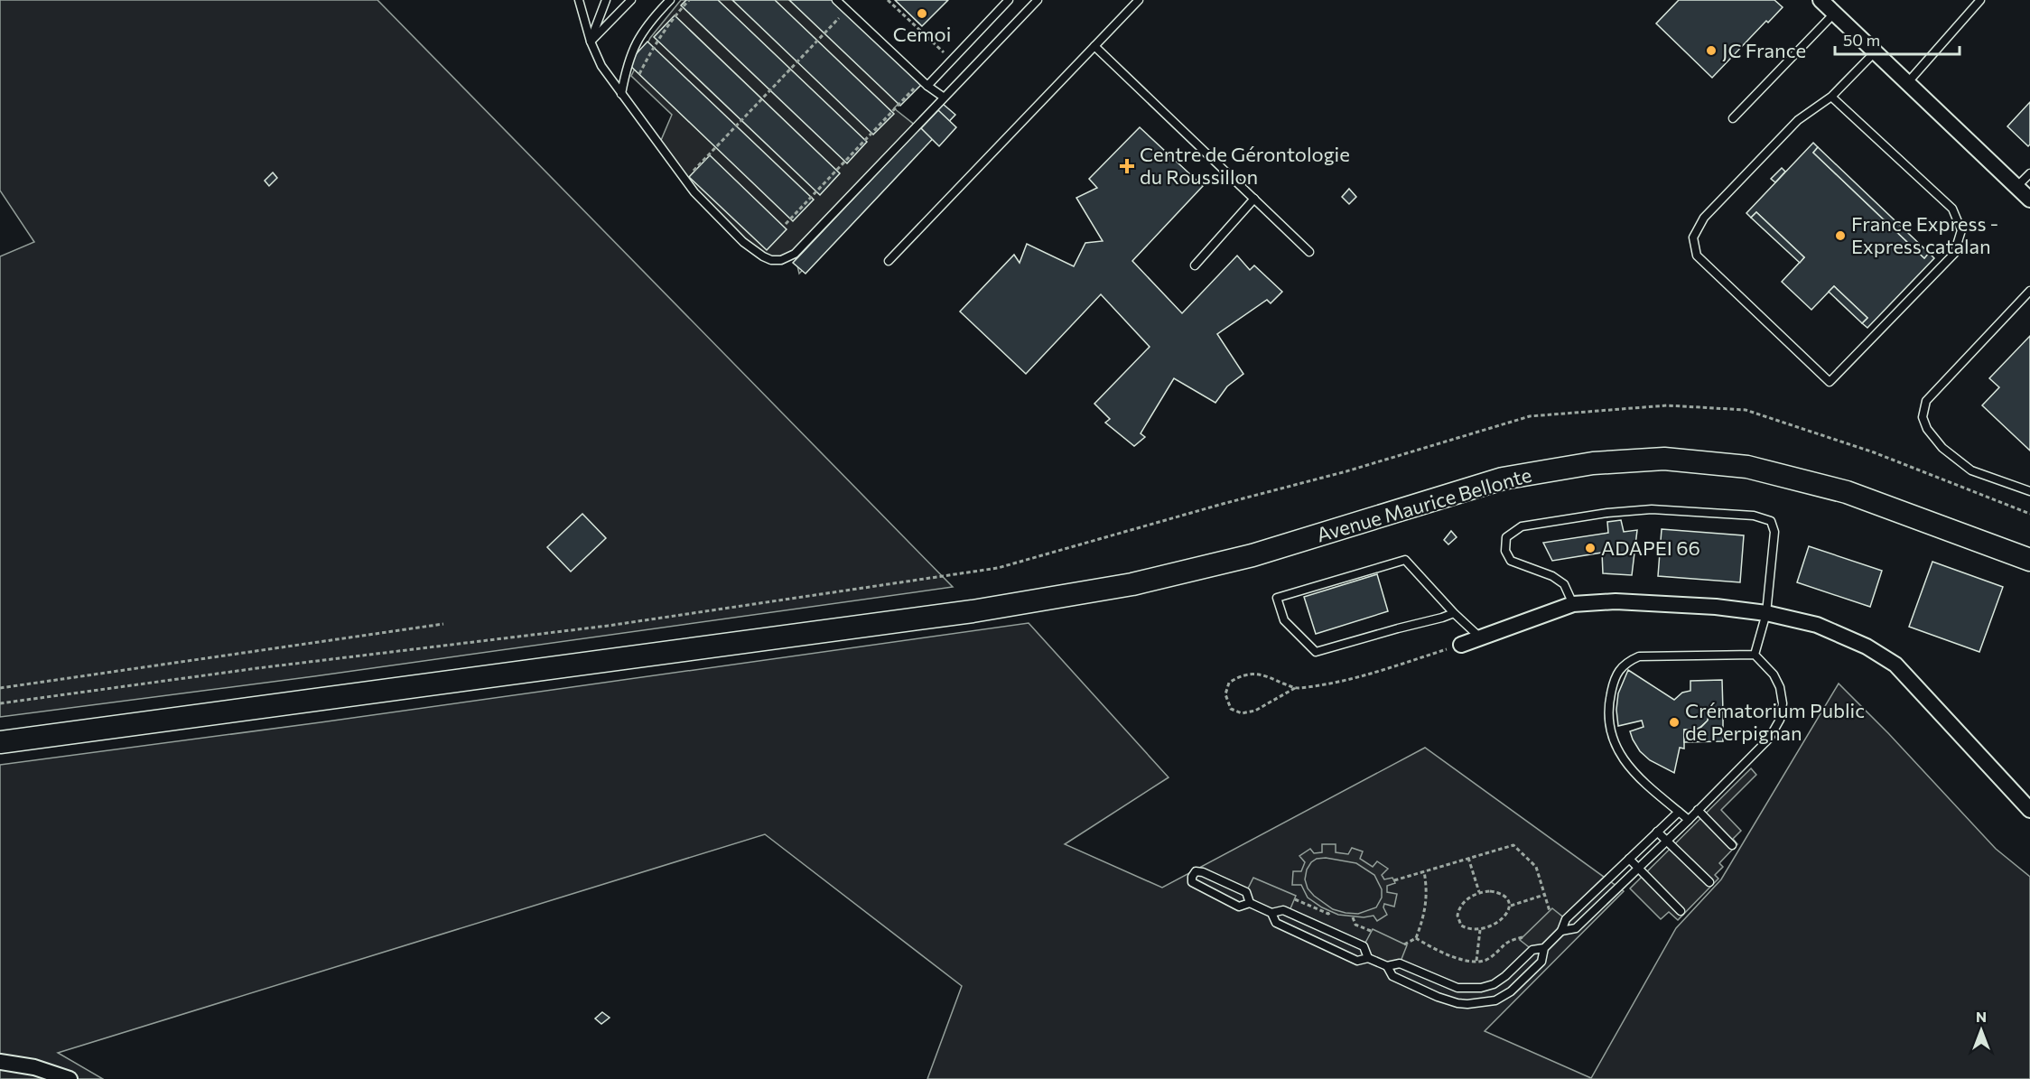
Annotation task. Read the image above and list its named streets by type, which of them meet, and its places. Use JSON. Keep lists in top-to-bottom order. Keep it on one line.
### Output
{"streets":{"main road":["Avenue Maurice Bellonte"]},"places":{"other":["Cemoi","JC France","France Express - Express catalan","ADAPEI 66","Crématorium Public de Perpignan"],"health":["Centre de Gérontologie du Roussillon"]},"scale_bar":"50 m","north":"top"}
